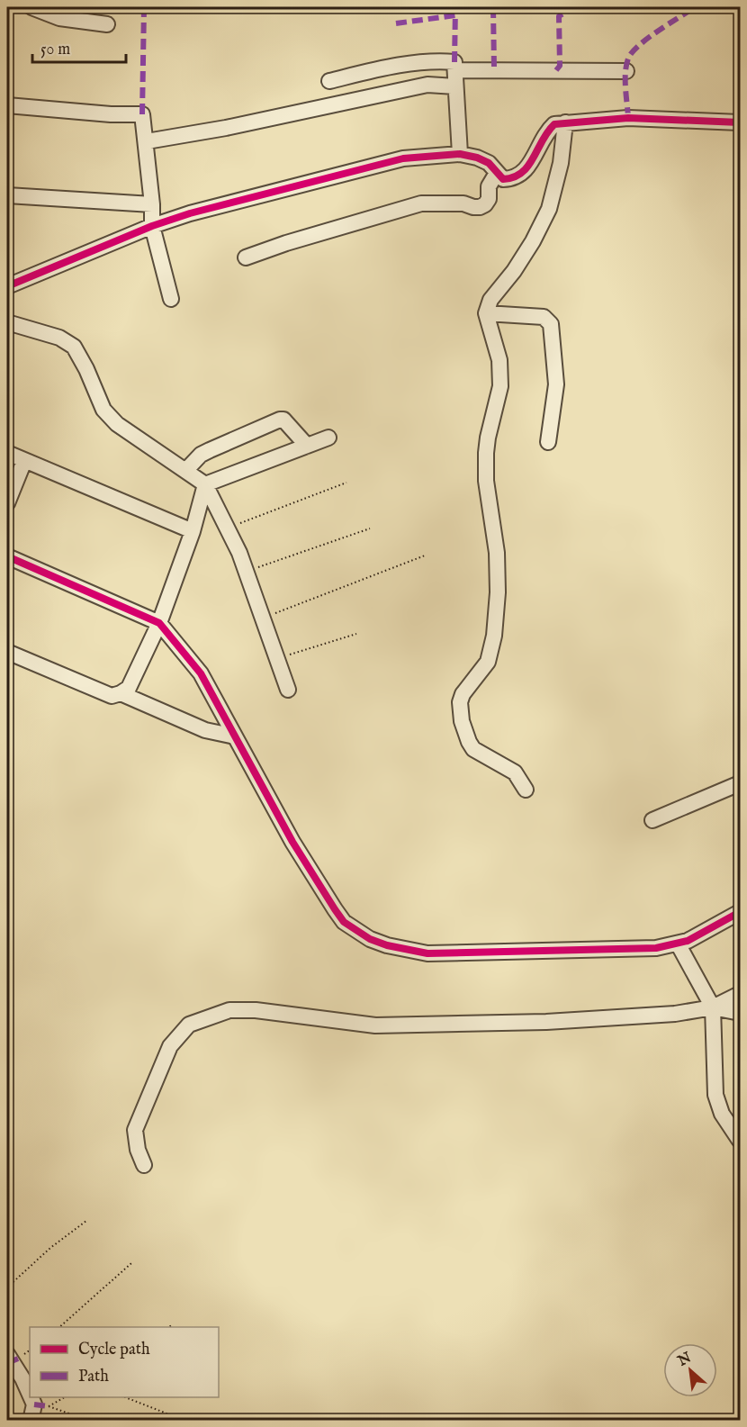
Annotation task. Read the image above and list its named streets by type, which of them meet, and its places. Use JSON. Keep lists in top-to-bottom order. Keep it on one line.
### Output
{"legend":["Cycle path","Path"],"scale_bar":"50 m","north":"top left"}
